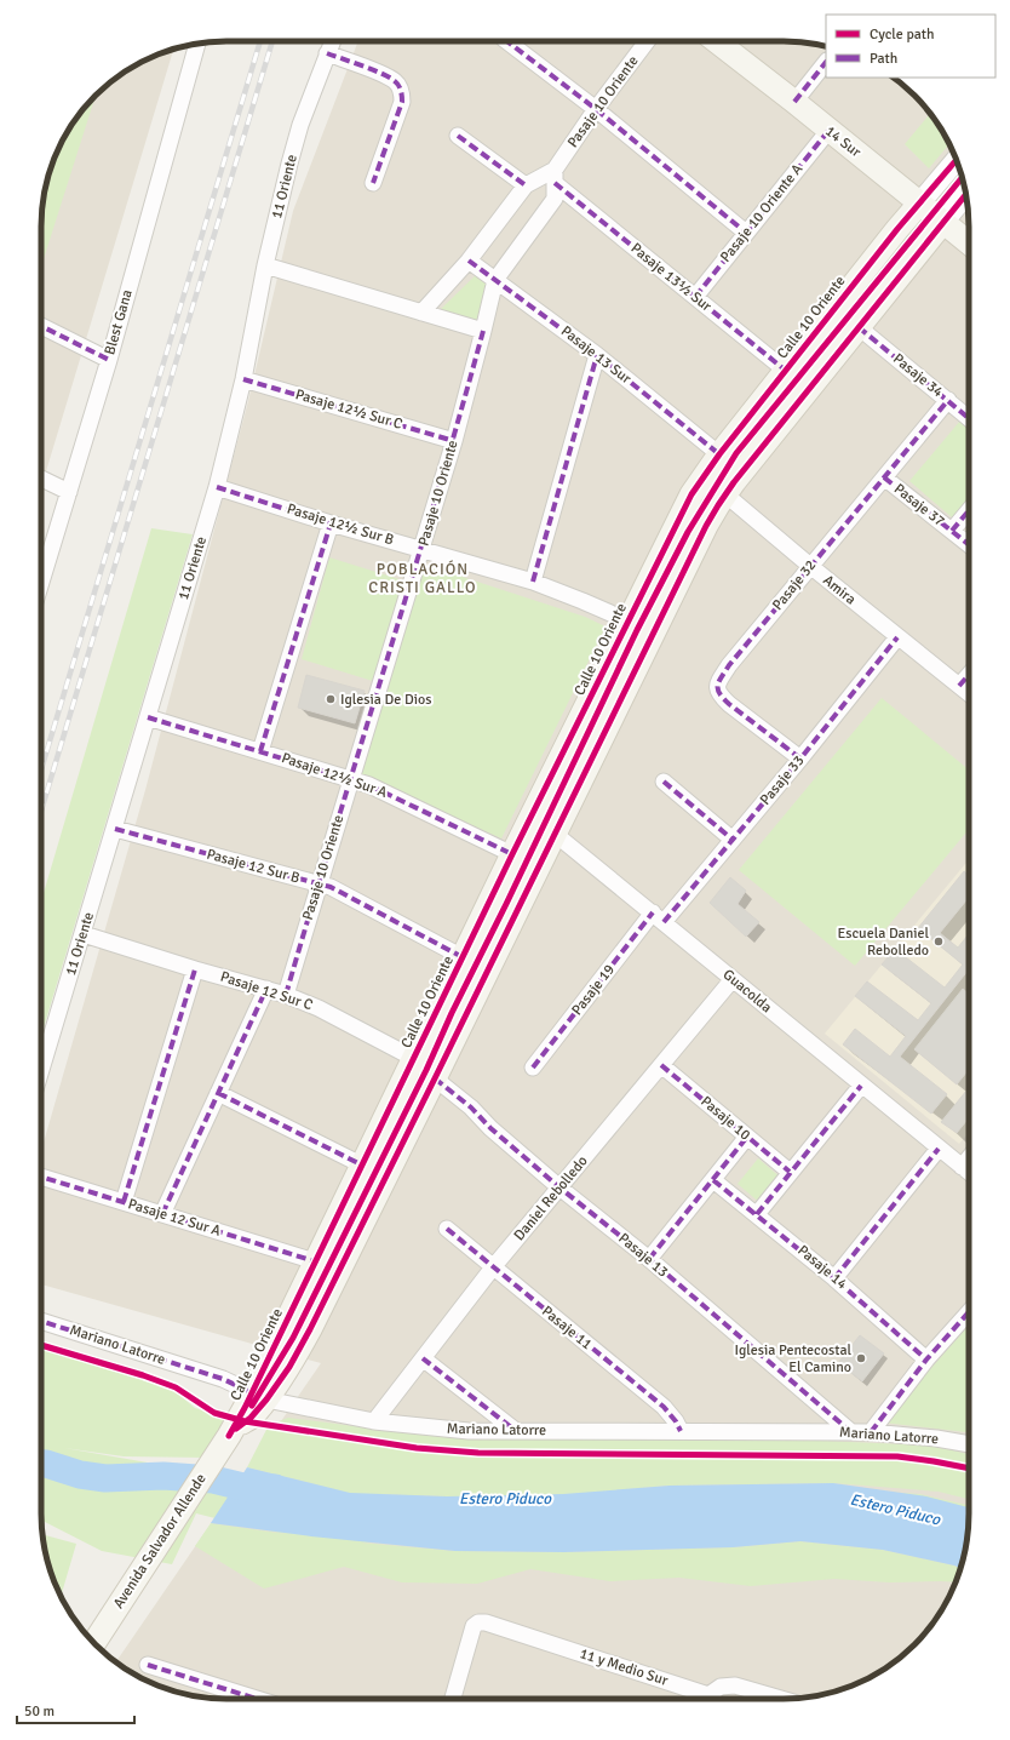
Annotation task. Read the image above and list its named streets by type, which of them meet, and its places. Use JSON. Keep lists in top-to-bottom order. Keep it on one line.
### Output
{"streets":{"main road":["14 Sur","Calle 10 Oriente","Avenida Salvador Allende"],"street":["Pasaje 10 Oriente","11 Oriente","Pasaje 10 Oriente A","Pasaje 13½ Sur","Blest Gana","Pasaje 13 Sur","Pasaje 34","Pasaje 12½ Sur C","Pasaje 37","Pasaje 12½ Sur B","Pasaje 32","Amira","Pasaje 12½ Sur A","Pasaje 33","Pasaje 12 Sur B","Pasaje 19","Pasaje 12 Sur C","Guacolda","Pasaje 10","Daniel Rebolledo","Pasaje 12 Sur A","Pasaje 13","Pasaje 14","Pasaje 11","Mariano Latorre","11 y Medio Sur"]},"crossings":[["Pasaje 10 Oriente","Pasaje 13½ Sur"],["Pasaje 10 Oriente","Pasaje 13 Sur"],["Pasaje 10 Oriente","Pasaje 12½ Sur C"],["Pasaje 10 Oriente","Pasaje 12½ Sur B"],["Pasaje 10 Oriente","Pasaje 12½ Sur A"],["Pasaje 10 Oriente","Pasaje 12 Sur B"],["Pasaje 10 Oriente","Pasaje 12 Sur C"],["14 Sur","Pasaje 10 Oriente A"],["14 Sur","Calle 10 Oriente"],["11 Oriente","Pasaje 12½ Sur C"],["11 Oriente","Pasaje 12½ Sur B"],["11 Oriente","Pasaje 12½ Sur A"],["11 Oriente","Pasaje 12 Sur B"],["11 Oriente","Pasaje 12 Sur C"],["Pasaje 10 Oriente A","Pasaje 13½ Sur"],["Pasaje 13½ Sur","Calle 10 Oriente"],["Calle 10 Oriente","Pasaje 13 Sur"],["Calle 10 Oriente","Pasaje 34"],["Calle 10 Oriente","Pasaje 12½ Sur B"],["Calle 10 Oriente","Amira"],["Calle 10 Oriente","Pasaje 12½ Sur A"],["Calle 10 Oriente","Pasaje 12 Sur B"],["Calle 10 Oriente","Pasaje 12 Sur C"],["Calle 10 Oriente","Guacolda"],["Calle 10 Oriente","Pasaje 12 Sur A"],["Calle 10 Oriente","Pasaje 13"],["Calle 10 Oriente","Mariano Latorre"],["Calle 10 Oriente","Avenida Salvador Allende"],["Pasaje 34","Pasaje 32"],["Pasaje 37","Pasaje 32"],["Pasaje 32","Amira"],["Pasaje 32","Pasaje 33"],["Amira","Pasaje 33"],["Pasaje 33","Pasaje 19"],["Pasaje 33","Guacolda"],["Pasaje 19","Guacolda"],["Pasaje 12 Sur C","Pasaje 13"],["Guacolda","Daniel Rebolledo"],["Pasaje 10","Daniel Rebolledo"],["Daniel Rebolledo","Pasaje 13"],["Daniel Rebolledo","Pasaje 11"],["Daniel Rebolledo","Mariano Latorre"],["Pasaje 13","Mariano Latorre"],["Pasaje 11","Mariano Latorre"]],"districts":["POBLACIÓN CRISTI GALLO"],"water":["Estero Piduco"],"places":["Iglesia De Dios","Escuela Daniel Rebolledo","Iglesia Pentecostal El Camino"],"legend":["Cycle path","Path"],"scale_bar":"50 m"}
